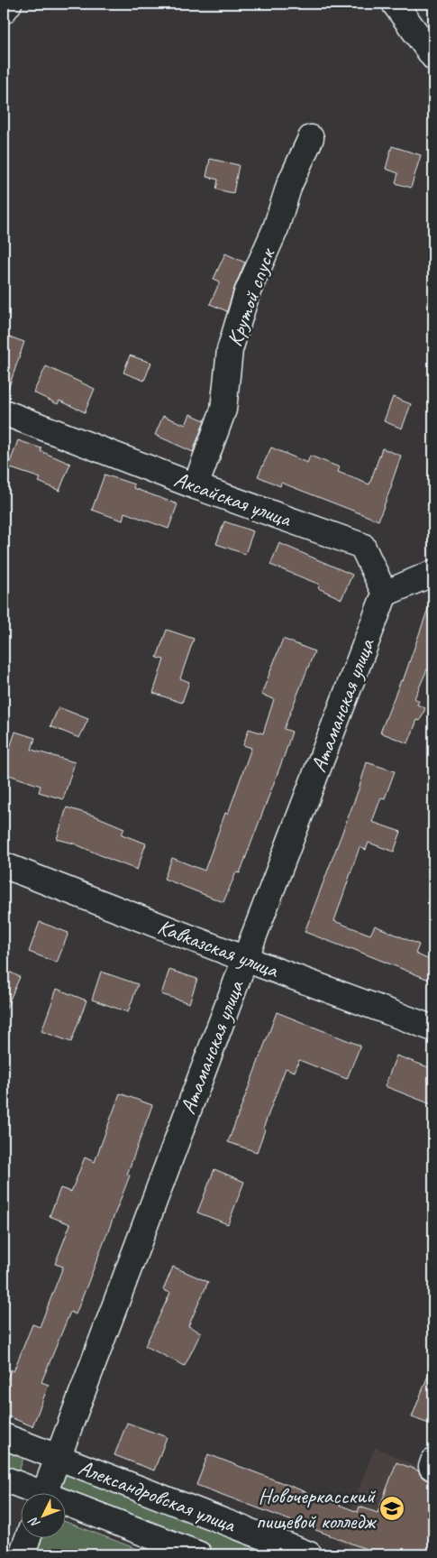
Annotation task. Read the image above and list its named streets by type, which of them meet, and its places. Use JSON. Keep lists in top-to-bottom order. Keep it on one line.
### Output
{"streets":{"street":["Крутой спуск","Аксайская улица","Атаманская улица","Кавказская улица","Александровская улица"]},"crossings":[["Крутой спуск","Аксайская улица"],["Аксайская улица","Атаманская улица"],["Атаманская улица","Кавказская улица"],["Атаманская улица","Александровская улица"]],"places":{"school or university":["Новочеркасский пищевой колледж"]},"north":"bottom left"}
